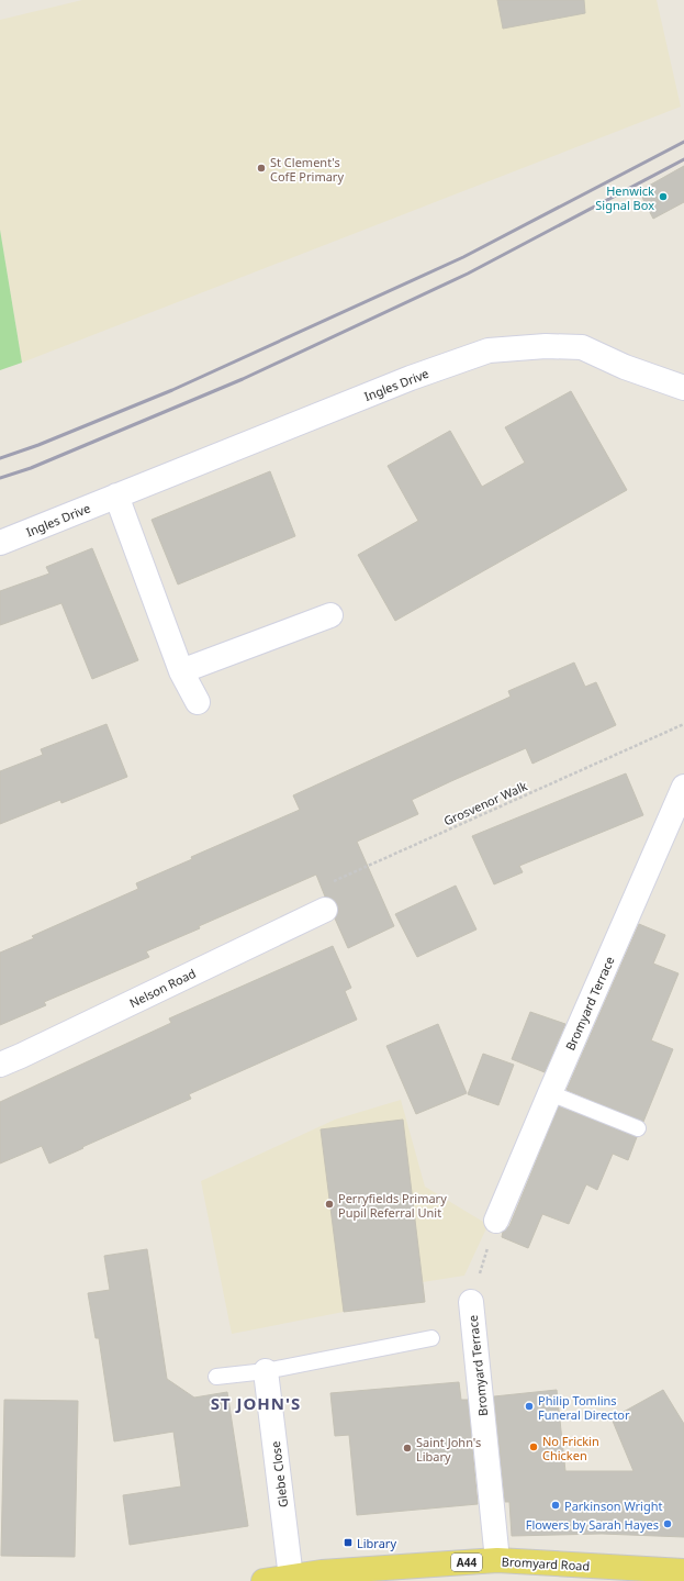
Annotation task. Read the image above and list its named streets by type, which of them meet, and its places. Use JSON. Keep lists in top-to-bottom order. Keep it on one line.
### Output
{"streets":{"main road":["A44","Bromyard Road"],"street":["Ingles Drive","Nelson Road","Bromyard Terrace","Glebe Close"],"path":["Grosvenor Walk"]},"crossings":[["Grosvenor Walk","Nelson Road"],["Bromyard Terrace","Bromyard Road"],["Glebe Close","Bromyard Road"]],"districts":["ST JOHN'S"],"places":{"other":["St Clement's CofE Primary","Henwick Signal Box","Perryfields Primary Pupil Referral Unit","Philip Tomlins Funeral Director","No Frickin Chicken","Saint John's Libary","Parkinson Wright","Flowers by Sarah Hayes"],"transit":["Library"]}}
